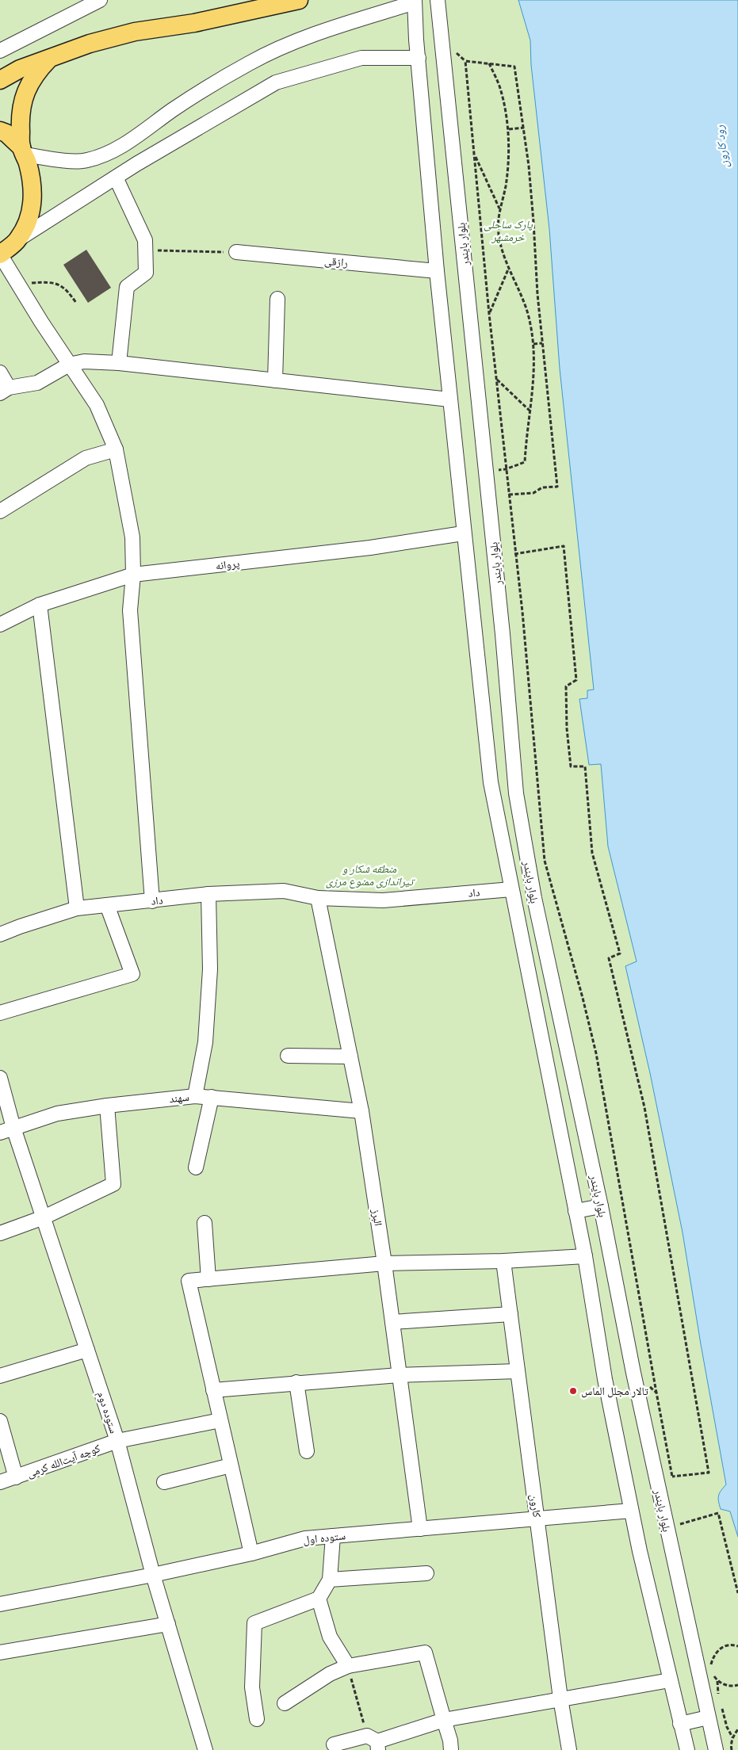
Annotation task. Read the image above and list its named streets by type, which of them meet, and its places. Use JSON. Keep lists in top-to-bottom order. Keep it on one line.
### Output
{"streets":{"street":["بلوار بایندر","رازقی","پروانه","داد","سهند","البرز","ستوده دوم","کوچه آیت‌الله کرمی","کارون","ستوده اول"]},"crossings":[["بلوار بایندر","رازقی"],["بلوار بایندر","پروانه"],["بلوار بایندر","داد"],["بلوار بایندر","ستوده اول"],["داد","البرز"],["سهند","البرز"],["سهند","ستوده دوم"],["البرز","ستوده اول"],["ستوده دوم","کوچه آیت‌الله کرمی"],["ستوده دوم","ستوده اول"],["کارون","ستوده اول"]],"water":["رود کارون"],"parks":["پارک ساحلی خرمشهر","منطقه شکار و تیراندازی ممنوع مرزی"],"places":["تالار مجلل الماس"]}
